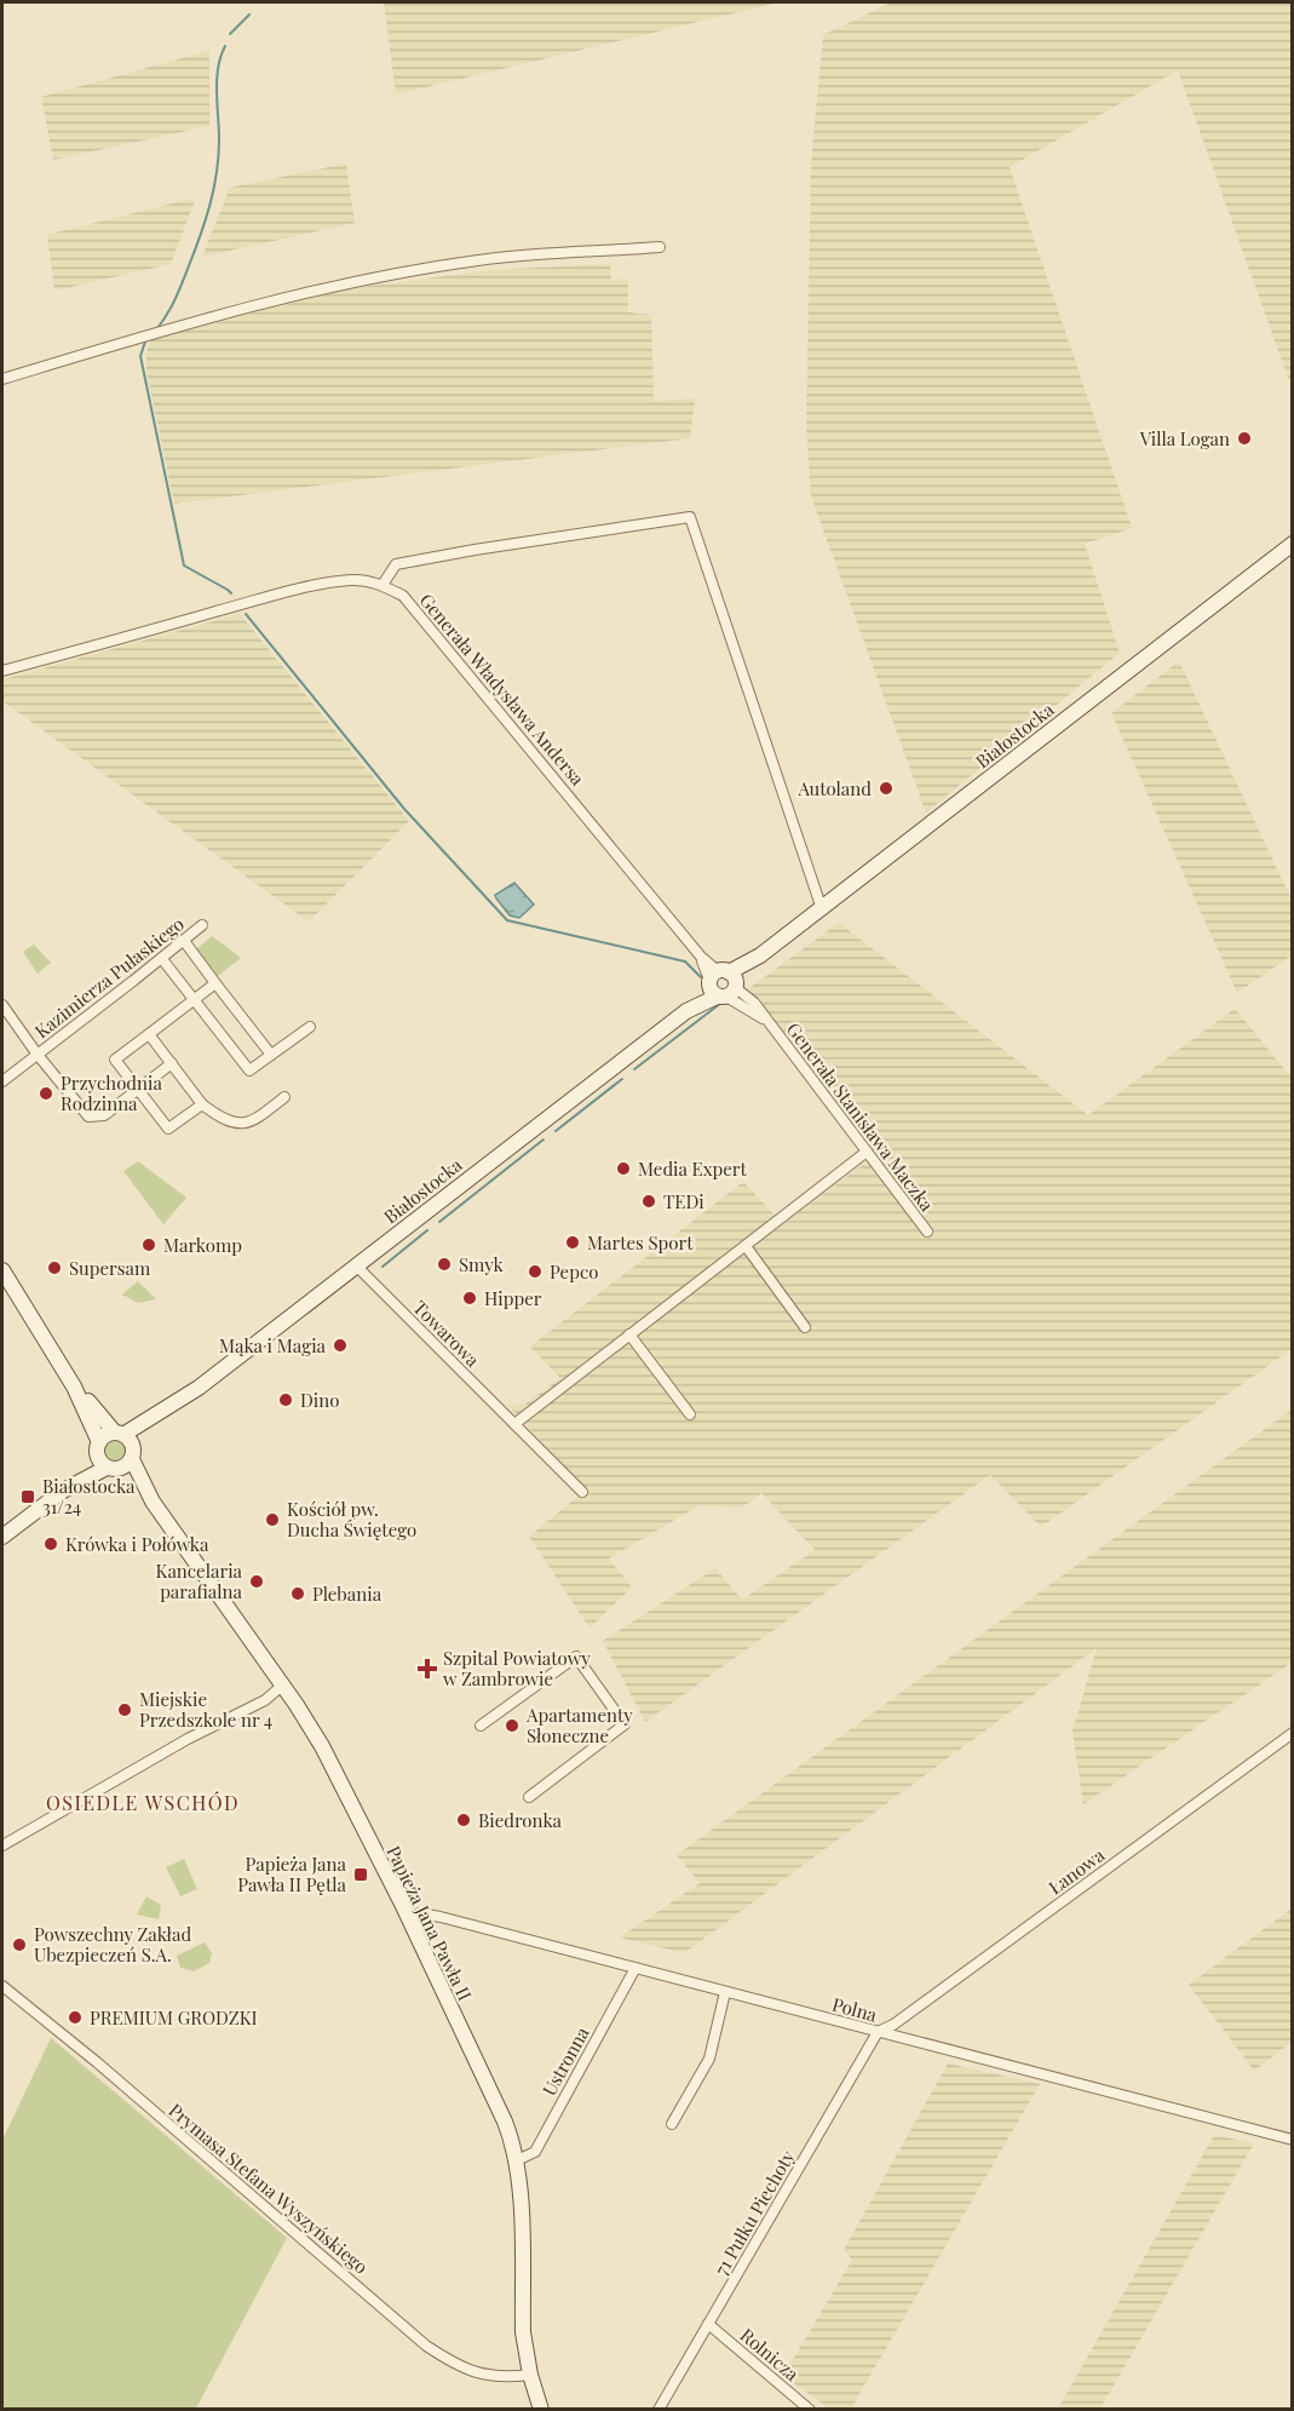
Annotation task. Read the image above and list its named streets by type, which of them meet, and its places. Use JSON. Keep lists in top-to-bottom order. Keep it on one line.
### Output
{"streets":{"main road":["Białostocka","Papieża Jana Pawła II"],"street":["Generała Władysława Andersa","Kazimierza Pułaskiego","Generała Stanisława Maczka","Towarowa","Łanowa","Polna","Ustronna","Prymasa Stefana Wyszyńskiego","71 Pułku Piechoty","Rolnicza"]},"crossings":[["Generała Władysława Andersa","Białostocka"],["Generała Władysława Andersa","Generała Stanisława Maczka"],["Białostocka","Generała Stanisława Maczka"],["Białostocka","Towarowa"],["Białostocka","Papieża Jana Pawła II"],["Łanowa","Polna"],["Łanowa","71 Pułku Piechoty"],["Papieża Jana Pawła II","Polna"],["Papieża Jana Pawła II","Ustronna"],["Papieża Jana Pawła II","Prymasa Stefana Wyszyńskiego"],["Polna","Ustronna"],["Polna","71 Pułku Piechoty"],["71 Pułku Piechoty","Rolnicza"]],"districts":["OSIEDLE WSCHÓD"],"places":{"other":["Villa Logan","Autoland","Przychodnia Rodzinna","Media Expert","TEDi","Martes Sport","Markomp","Smyk","Supersam","Pepco","Hipper","Mąka i Magia","Dino","Kościół pw. Ducha Świętego","Krówka i Połówka","Kancelaria parafialna","Plebania","Miejskie Przedszkole nr 4","Apartamenty Słoneczne","Biedronka","Powszechny Zakład Ubezpieczeń S.A.","PREMIUM GRODZKI"],"transit":["Białostocka 31/24","Papieża Jana Pawła II Pętla"],"health":["Szpital Powiatowy w Zambrowie"]}}
